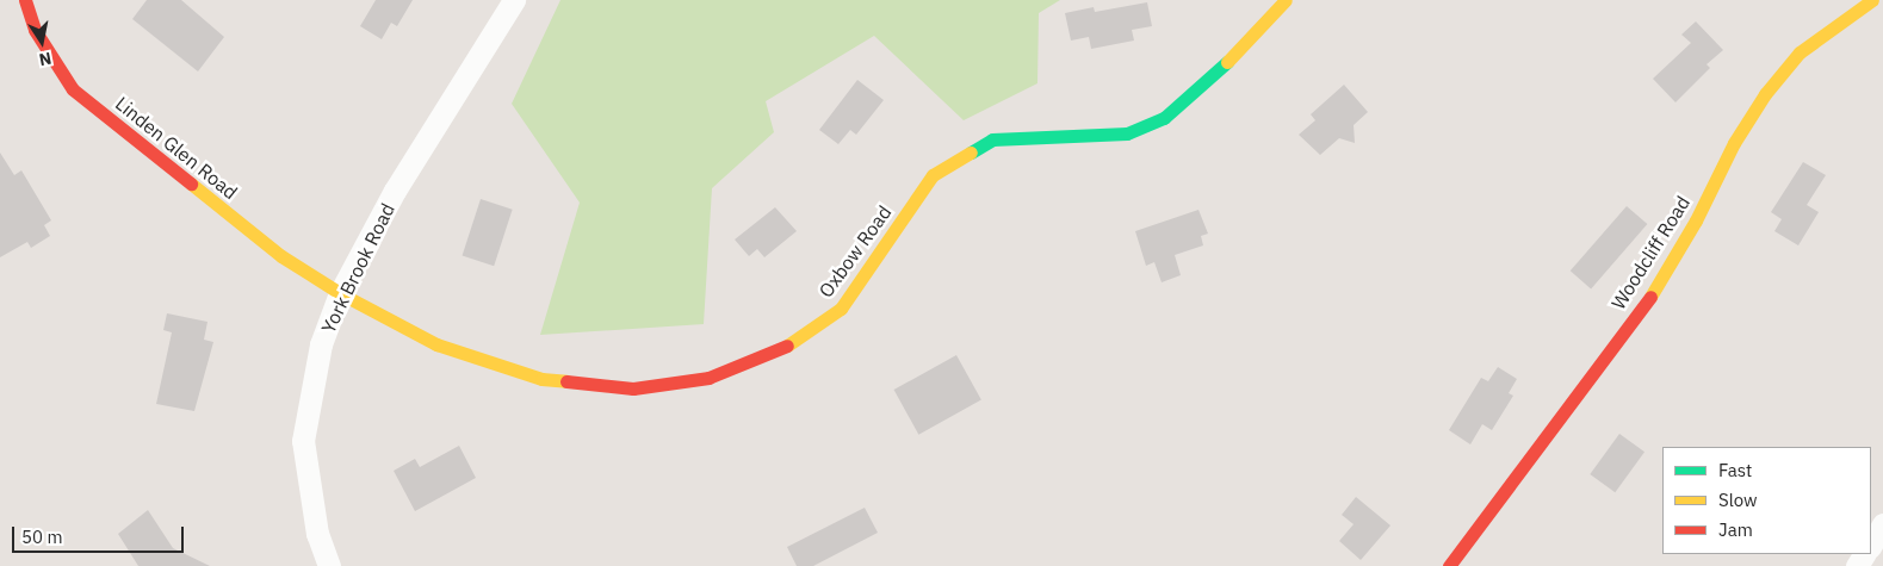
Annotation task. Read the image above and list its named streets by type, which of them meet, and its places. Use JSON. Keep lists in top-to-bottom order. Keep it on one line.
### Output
{"streets":{"street":["Linden Glen Road","Oxbow Road","Woodcliff Road","York Brook Road"]},"crossings":[["Linden Glen Road","Oxbow Road"],["Linden Glen Road","York Brook Road"],["Oxbow Road","York Brook Road"]],"legend":["Fast","Slow","Jam"],"scale_bar":"50 m","north":"bottom"}
